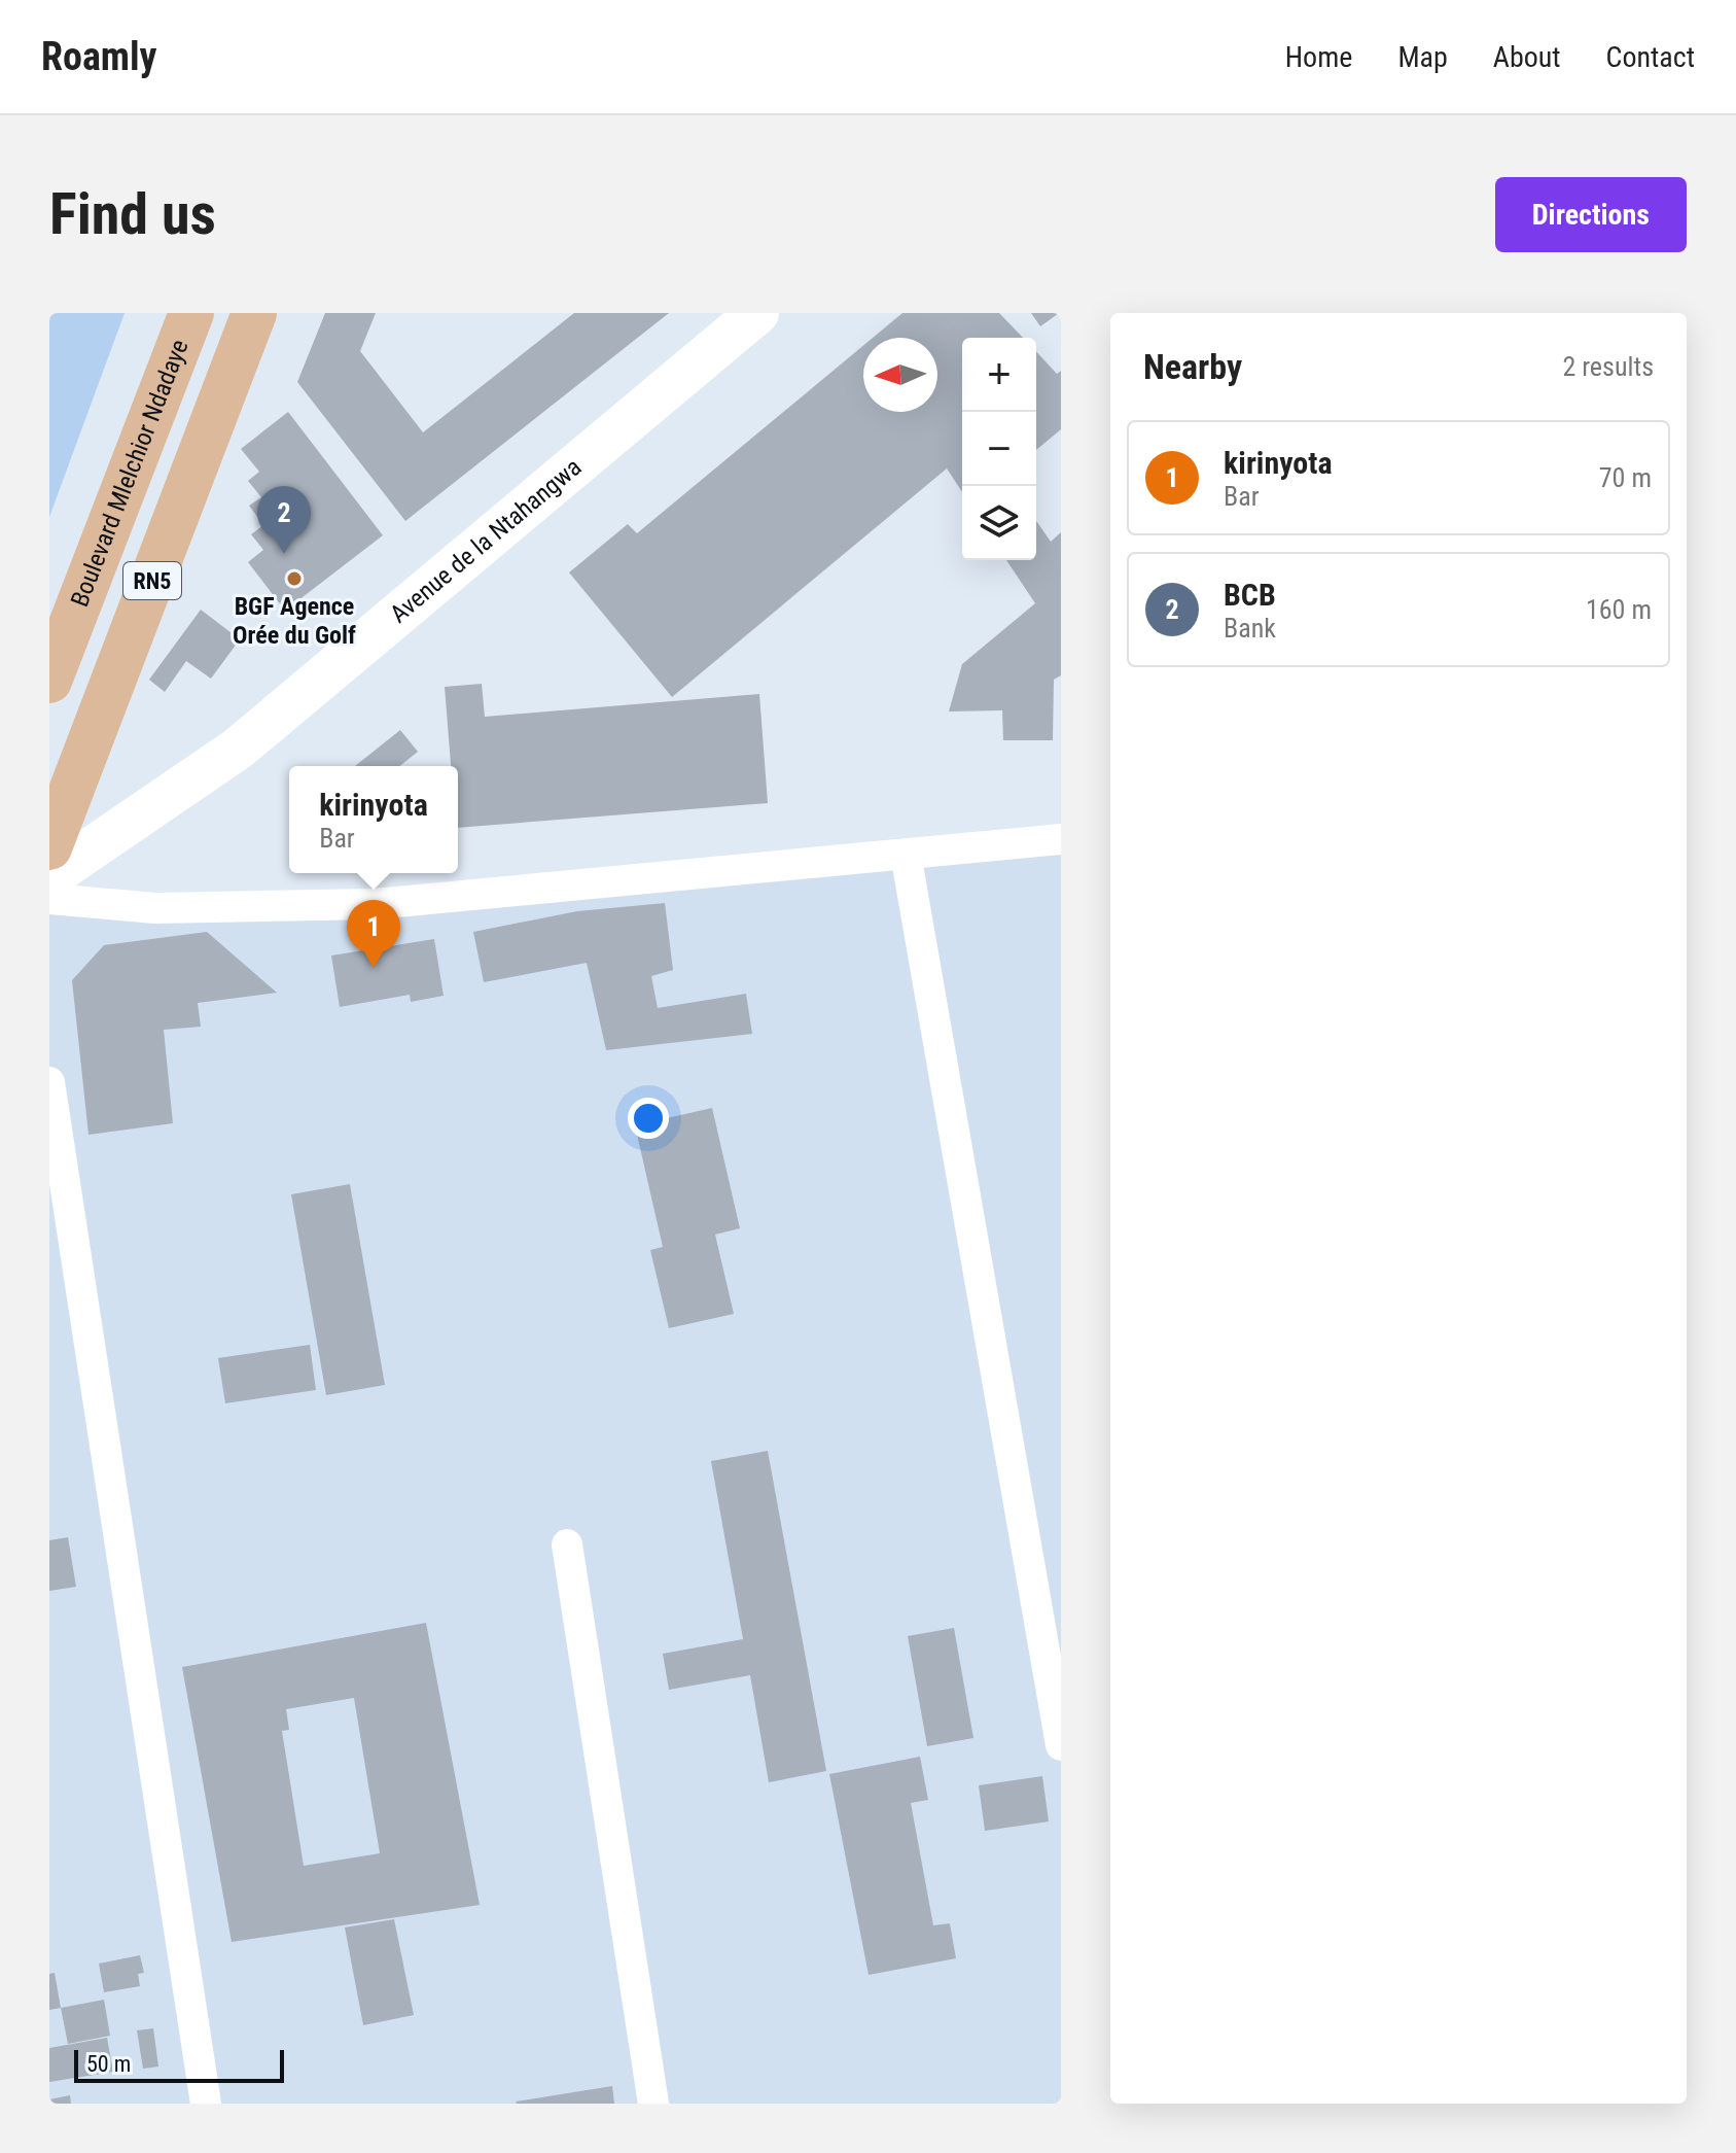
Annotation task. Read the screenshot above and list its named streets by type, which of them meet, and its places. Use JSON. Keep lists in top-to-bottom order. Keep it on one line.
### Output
{"streets":{"main road":["Boulevard Mlelchior Ndadaye","RN5"],"street":["Avenue de la Ntahangwa"]},"places":["BGF Agence Orée du Golf"],"scale_bar":"50 m","north":"left","page":{"header":"Roamly","nav":["Home","Map","About","Contact"],"buttons":"Directions","title":"Find us","heading":["Nearby","2 results"],"map_buttons":["+","−"],"list":[{"mark":"1","name":"kirinyota","note":"Bar","value":"70 m"},{"mark":"2","name":"BCB","note":"Bank","value":"160 m"}],"pins":["2","1"],"popup":["kirinyota","Bar"],"scale":"50 m"}}
